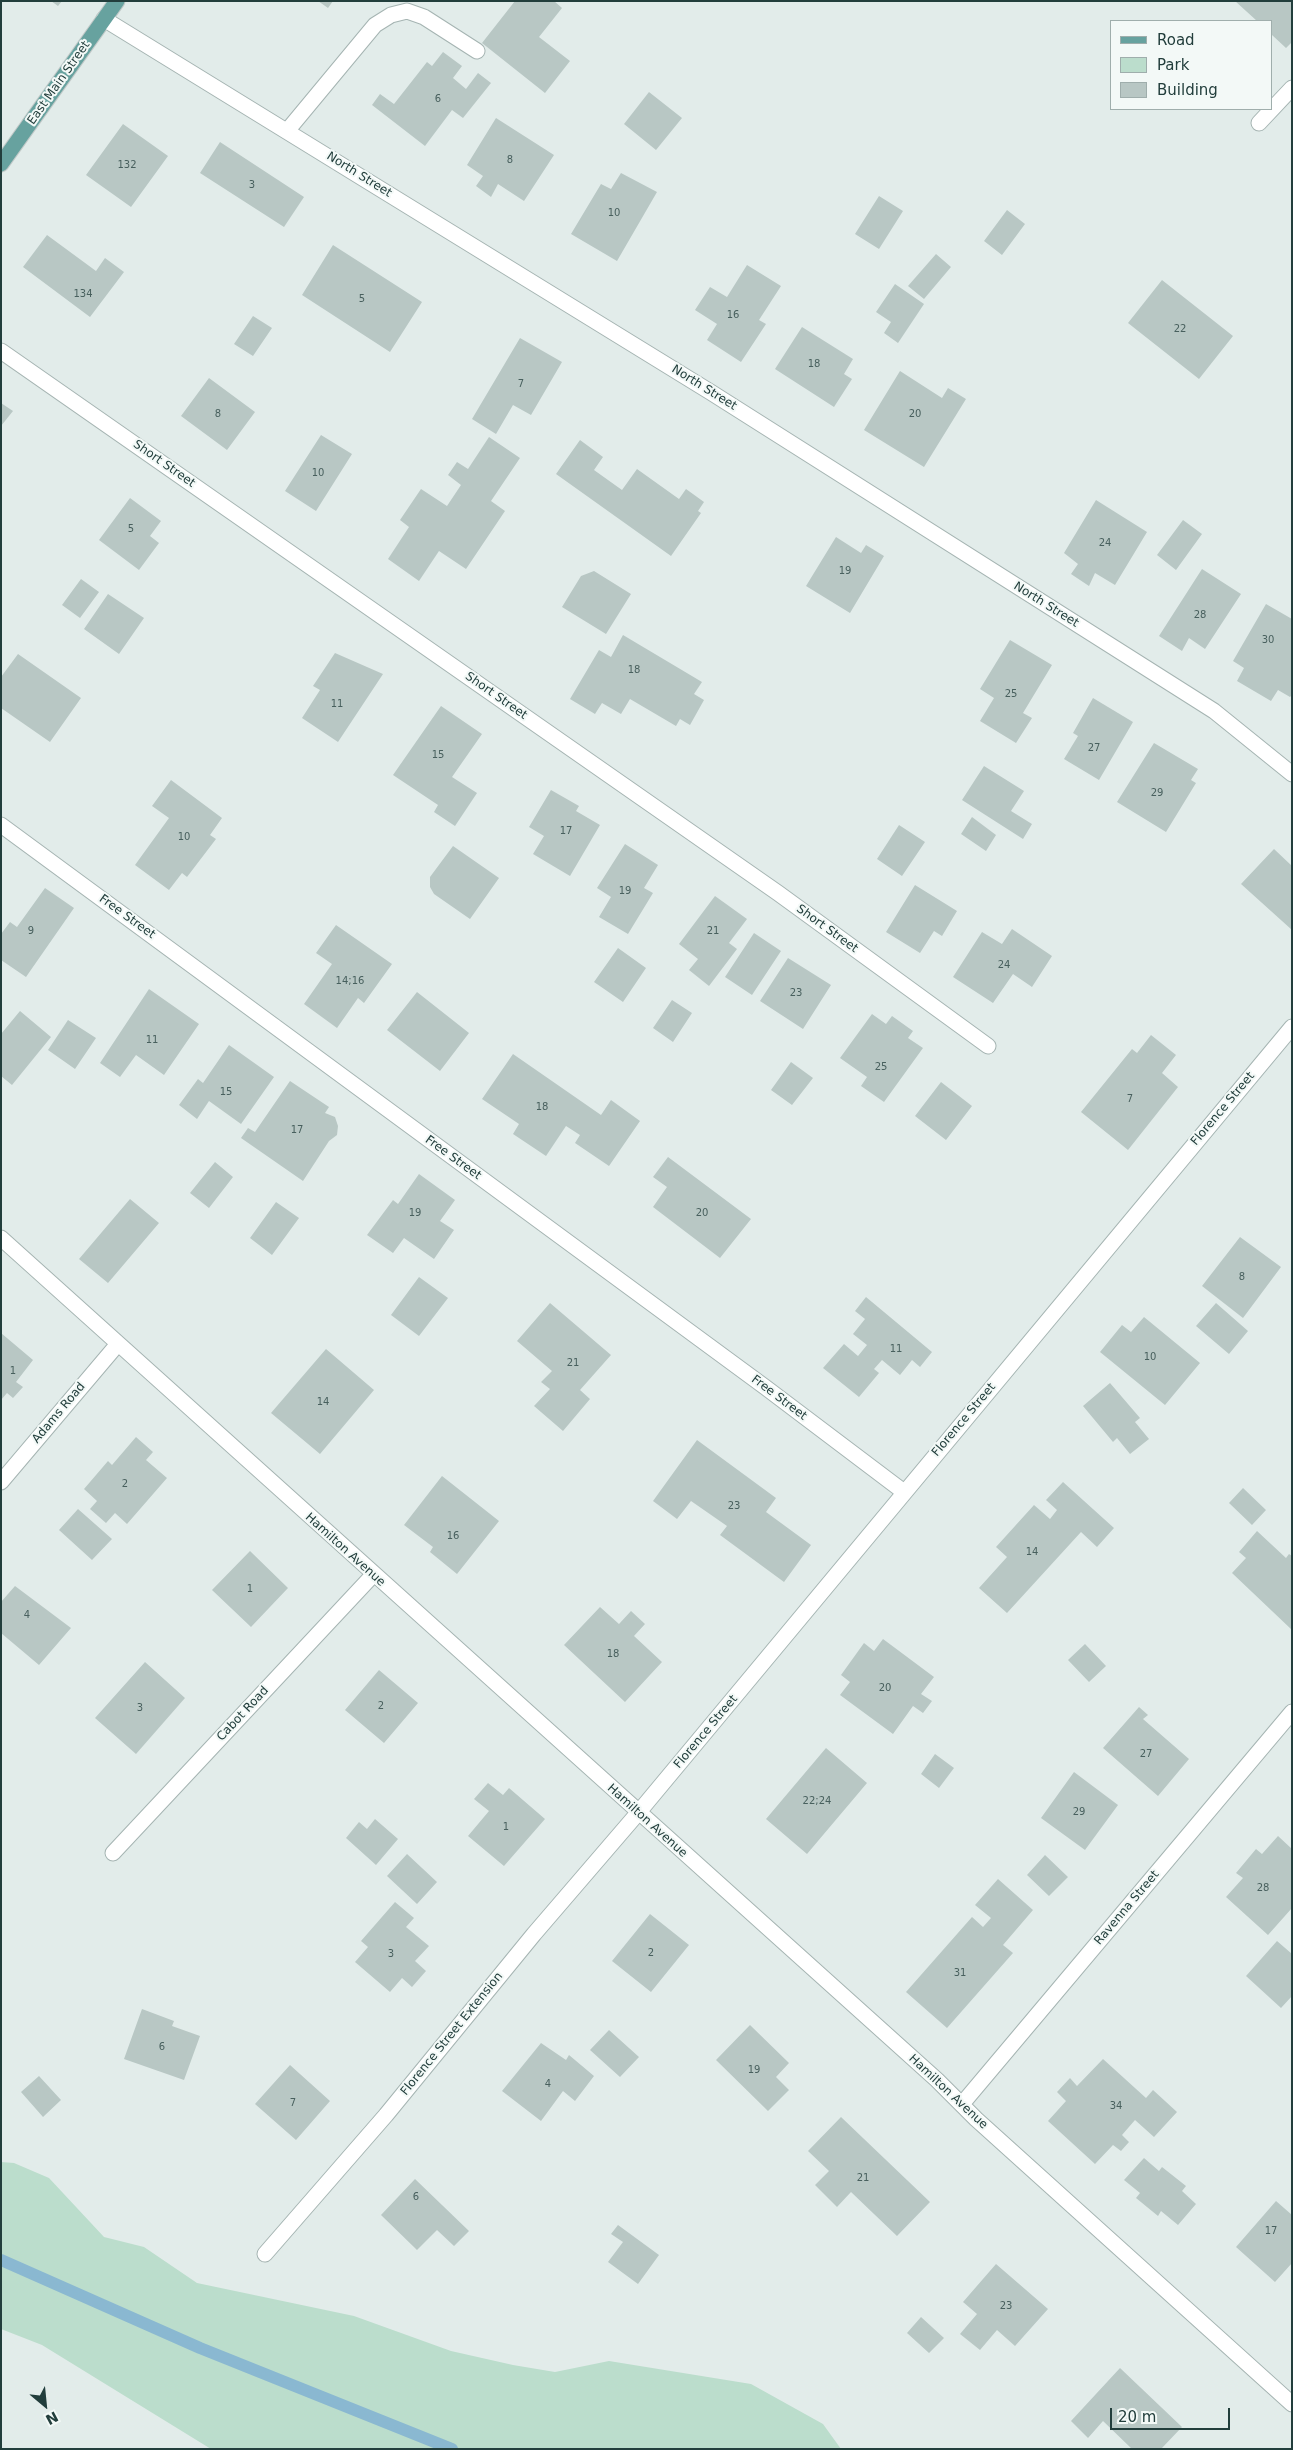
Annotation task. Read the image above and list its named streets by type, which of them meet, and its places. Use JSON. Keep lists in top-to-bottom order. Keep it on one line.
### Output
{"streets":{"main road":["East Main Street"],"street":["North Street","Short Street","Free Street","Florence Street","Adams Road","Hamilton Avenue","Cabot Road","Ravenna Street","Florence Street Extension"]},"crossings":[["East Main Street","North Street"],["Free Street","Florence Street"],["Florence Street","Hamilton Avenue"],["Florence Street","Florence Street Extension"],["Adams Road","Hamilton Avenue"],["Hamilton Avenue","Cabot Road"],["Hamilton Avenue","Ravenna Street"],["Hamilton Avenue","Florence Street Extension"]],"house_numbers":["6","8","132","3","10","134","5","16","22","18","7","8","20","10","5","24","19","28","30","18","25","11","27","15","29","17","10","19","9","21","24","14;16","23","11","25","15","7","18","17","19","20","8","11","10","21","1","14","2","23","16","14","1","4","18","20","2","3","27","22;24","29","1","28","2","3","31","6","19","4","7","34","21","6","17","23"],"legend":["Road","Park","Building"],"scale_bar":"20 m","north":"bottom right"}
